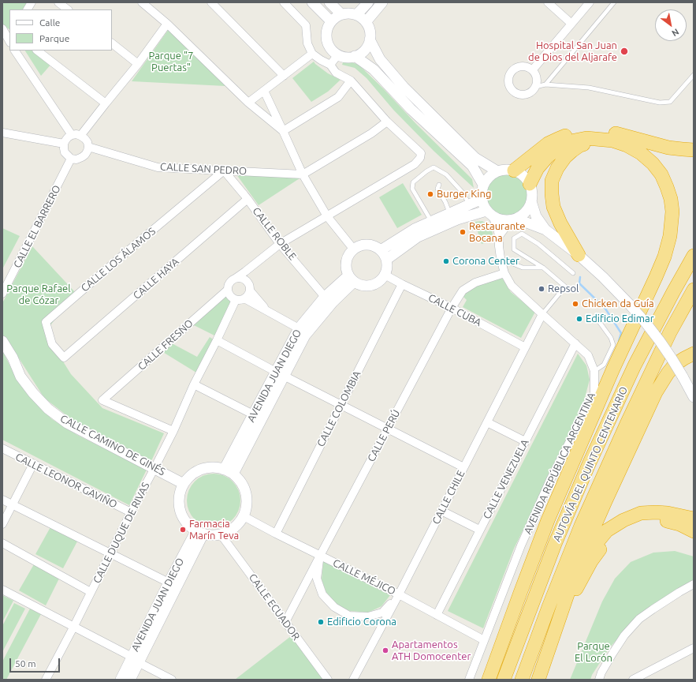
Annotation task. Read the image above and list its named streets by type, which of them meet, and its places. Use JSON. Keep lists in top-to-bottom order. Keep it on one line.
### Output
{"streets":{"highway":["AUTOVÍA DEL QUINTO CENTENARIO"],"street":["CALLE SAN PEDRO","CALLE EL BARRERO","CALLE ROBLE","CALLE LOS ÁLAMOS","CALLE HAYA","CALLE CUBA","CALLE FRESNO","AVENIDA JUAN DIEGO","CALLE COLOMBIA","CALLE PERÚ","CALLE CAMINO DE GINÉS","AVENIDA REPÚBLICA ARGENTINA","CALLE VENEZUELA","CALLE LEONOR GAVIÑO","CALLE CHILE","CALLE DUQUE DE RIVAS","CALLE MÉJICO","CALLE ECUADOR"]},"crossings":[["CALLE SAN PEDRO","CALLE EL BARRERO"],["CALLE SAN PEDRO","CALLE ROBLE"],["CALLE SAN PEDRO","CALLE LOS ÁLAMOS"],["CALLE ROBLE","CALLE LOS ÁLAMOS"],["CALLE ROBLE","CALLE HAYA"],["CALLE ROBLE","AVENIDA JUAN DIEGO"],["CALLE LOS ÁLAMOS","CALLE HAYA"],["CALLE CUBA","AVENIDA JUAN DIEGO"],["CALLE CUBA","CALLE COLOMBIA"],["CALLE CUBA","CALLE PERÚ"],["CALLE CUBA","CALLE CHILE"],["CALLE FRESNO","CALLE DUQUE DE RIVAS"],["AVENIDA JUAN DIEGO","CALLE CAMINO DE GINÉS"],["AVENIDA JUAN DIEGO","CALLE MÉJICO"],["AVENIDA JUAN DIEGO","CALLE ECUADOR"],["CALLE COLOMBIA","CALLE MÉJICO"],["CALLE PERÚ","AVENIDA REPÚBLICA ARGENTINA"],["CALLE PERÚ","CALLE MÉJICO"],["CALLE PERÚ","CALLE ECUADOR"],["CALLE CAMINO DE GINÉS","CALLE DUQUE DE RIVAS"],["CALLE CAMINO DE GINÉS","CALLE MÉJICO"],["CALLE CAMINO DE GINÉS","CALLE ECUADOR"],["AVENIDA REPÚBLICA ARGENTINA","CALLE VENEZUELA"],["AVENIDA REPÚBLICA ARGENTINA","CALLE CHILE"],["AVENIDA REPÚBLICA ARGENTINA","CALLE MÉJICO"],["CALLE VENEZUELA","CALLE MÉJICO"],["CALLE LEONOR GAVIÑO","CALLE DUQUE DE RIVAS"],["CALLE CHILE","CALLE MÉJICO"],["CALLE MÉJICO","CALLE ECUADOR"]],"parks":["Parque \"7 Puertas\"","Parque Rafael de Cózar","Parque El Lorón"],"places":["Hospital San Juan de Dios del Aljarafe","Burger King","Restaurante Bocana","Corona Center","Repsol","Chicken da Guía","Edificio Edimar","Farmacia Marín Teva","Edificio Corona","Apartamentos ATH Domocenter"],"legend":["Calle","Parque"],"scale_bar":"50 m","north":"bottom right"}
